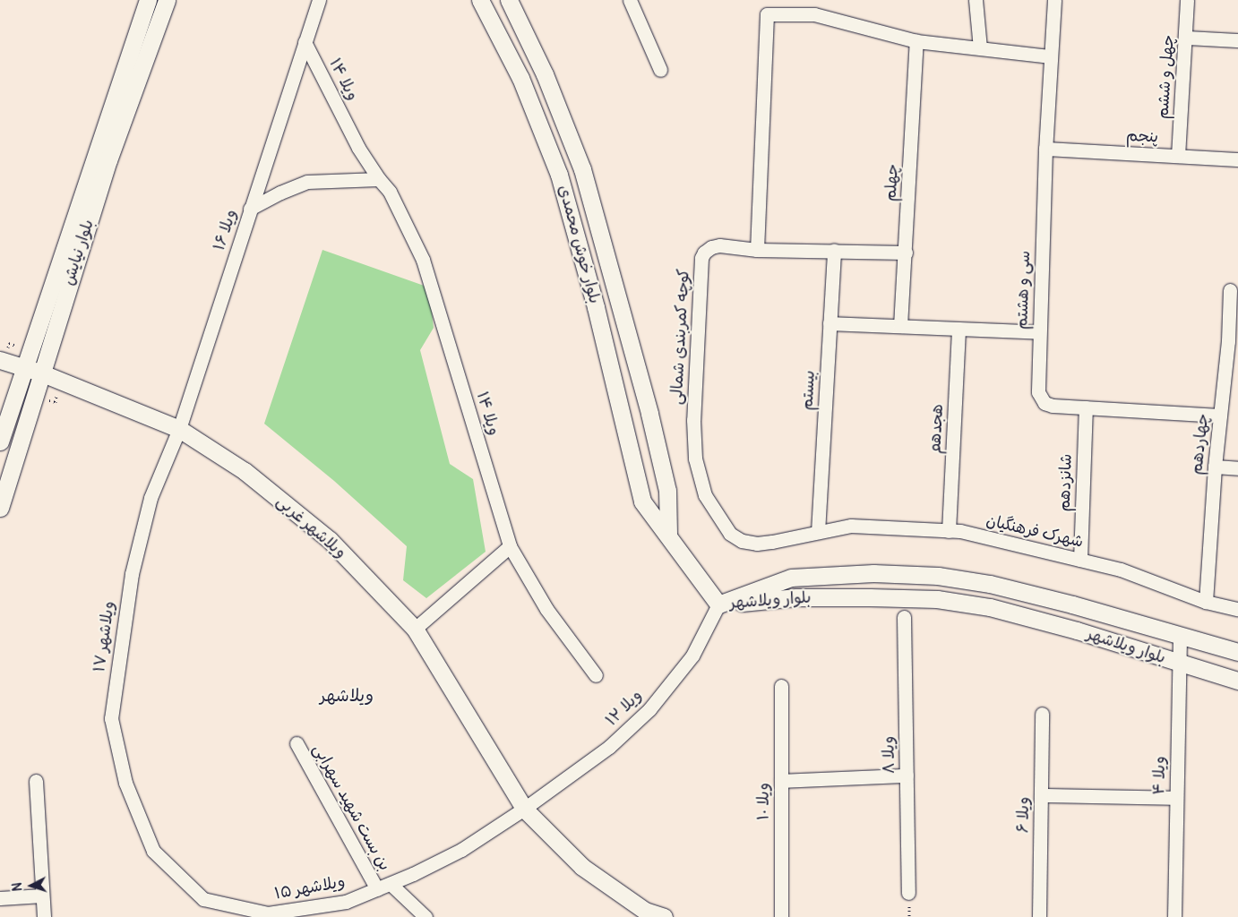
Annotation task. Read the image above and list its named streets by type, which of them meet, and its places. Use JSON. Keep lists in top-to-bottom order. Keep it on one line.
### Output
{"streets":{"street":["چهل و ششم","۱۴ ویلا","پنجم","چهلم","۱۶ ویلا","بلوار خوش محمدی","بلوار نیایش","سی و هشتم","کوچه کمربندی شمالی","بیستم","هجدهم","چهاردهم","شانزدهم","ویلاشهر غربی","شهرک فرهنگیان","بلوار ویلاشهر","ویلاشهر ۱۷","ویلا ۱۲","ویلا ۸","۴ ویلا","۱۰ ویلا","بن بست شهید سهرابی","۶ ویلا","ویلاشهر ۱۵"]},"crossings":[["چهل و ششم","پنجم"],["۱۴ ویلا","۱۶ ویلا"],["پنجم","سی و هشتم"],["۱۶ ویلا","ویلاشهر غربی"],["۱۶ ویلا","ویلاشهر ۱۷"],["بلوار نیایش","ویلاشهر غربی"],["سی و هشتم","چهاردهم"],["سی و هشتم","شانزدهم"],["کوچه کمربندی شمالی","بیستم"],["کوچه کمربندی شمالی","شهرک فرهنگیان"],["بیستم","شهرک فرهنگیان"],["هجدهم","شهرک فرهنگیان"],["چهاردهم","شهرک فرهنگیان"],["شانزدهم","شهرک فرهنگیان"],["ویلاشهر غربی","ویلاشهر ۱۷"],["ویلاشهر غربی","ویلا ۱۲"],["ویلاشهر غربی","ویلاشهر ۱۵"],["بلوار ویلاشهر","ویلا ۱۲"],["بلوار ویلاشهر","۴ ویلا"],["ویلاشهر ۱۷","ویلاشهر ۱۵"],["ویلا ۱۲","ویلاشهر ۱۵"],["بن بست شهید سهرابی","ویلاشهر ۱۵"]],"districts":["ویلاشهر"],"north":"left"}
